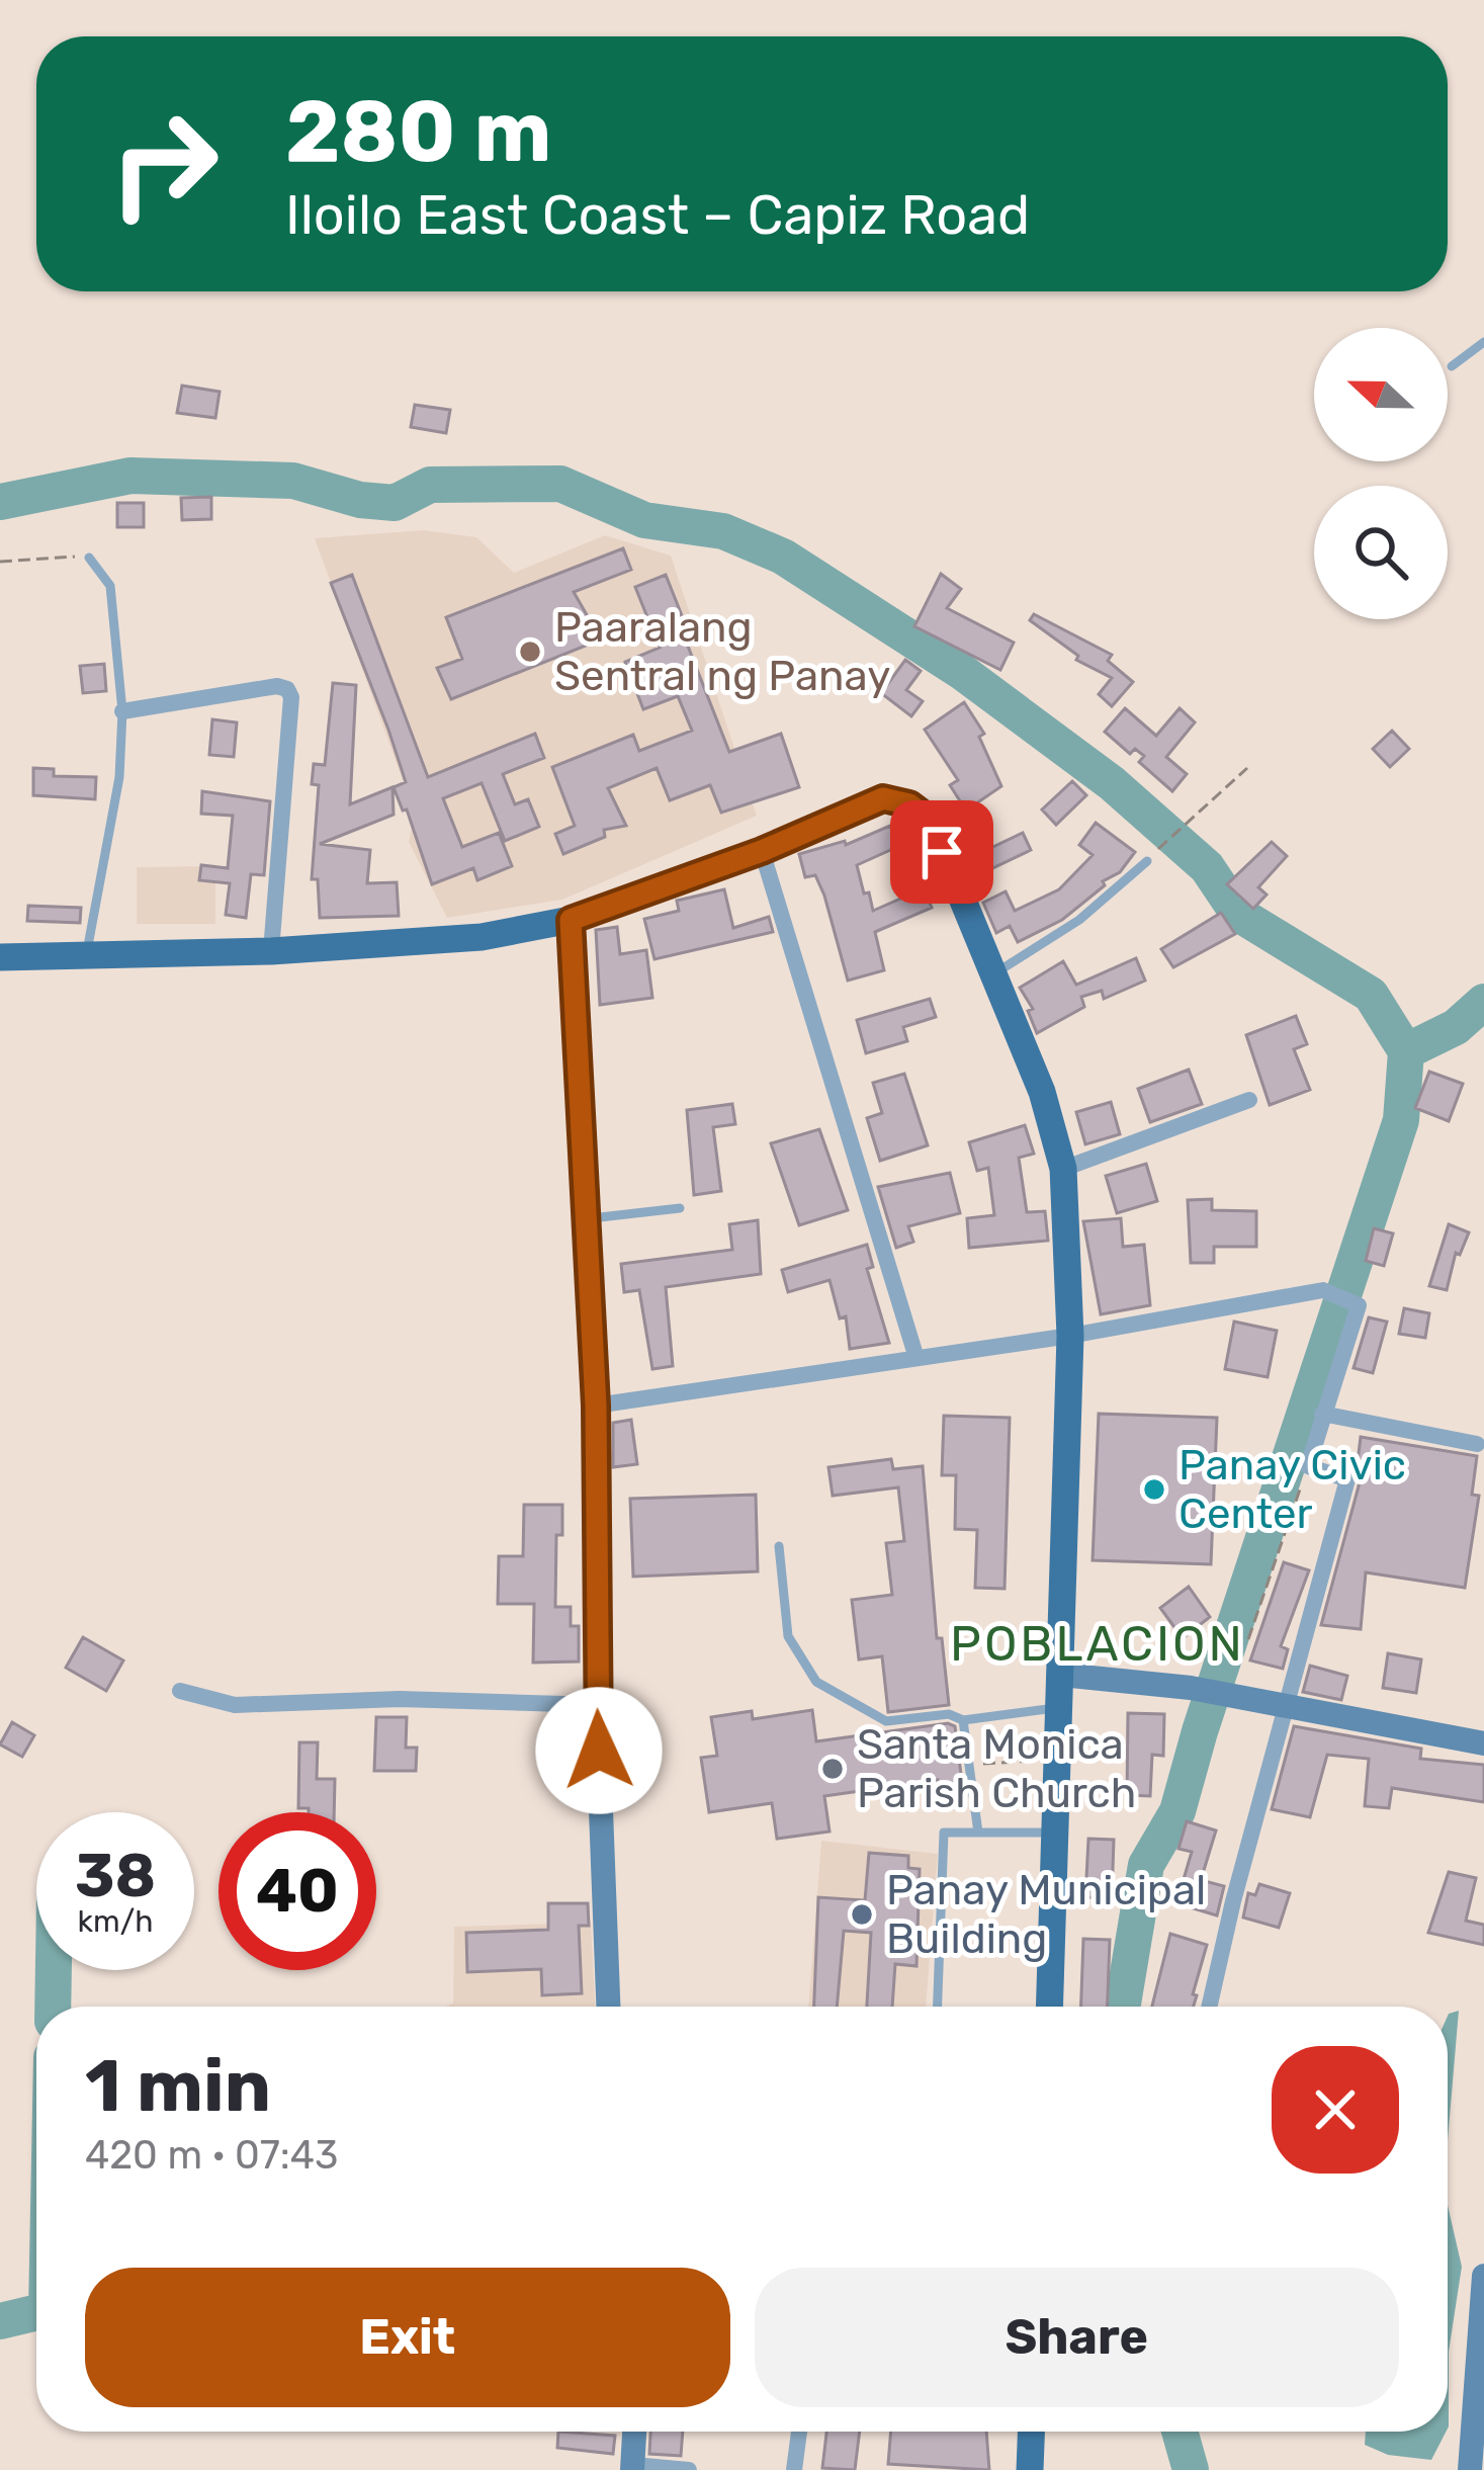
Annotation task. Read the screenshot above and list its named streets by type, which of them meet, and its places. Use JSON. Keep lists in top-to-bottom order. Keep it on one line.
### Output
{"districts":["POBLACION"],"places":["Paaralang Sentral ng Panay","Panay Civic Center","Santa Monica Parish Church","Panay Municipal Building"],"north":"left","page":{"turn":["280 m","Iloilo East Coast – Capiz Road"],"speed":"38 km/h","limit":"40","heading":["1 min","420 m · 07:43"],"buttons":["Exit","Share"]}}
